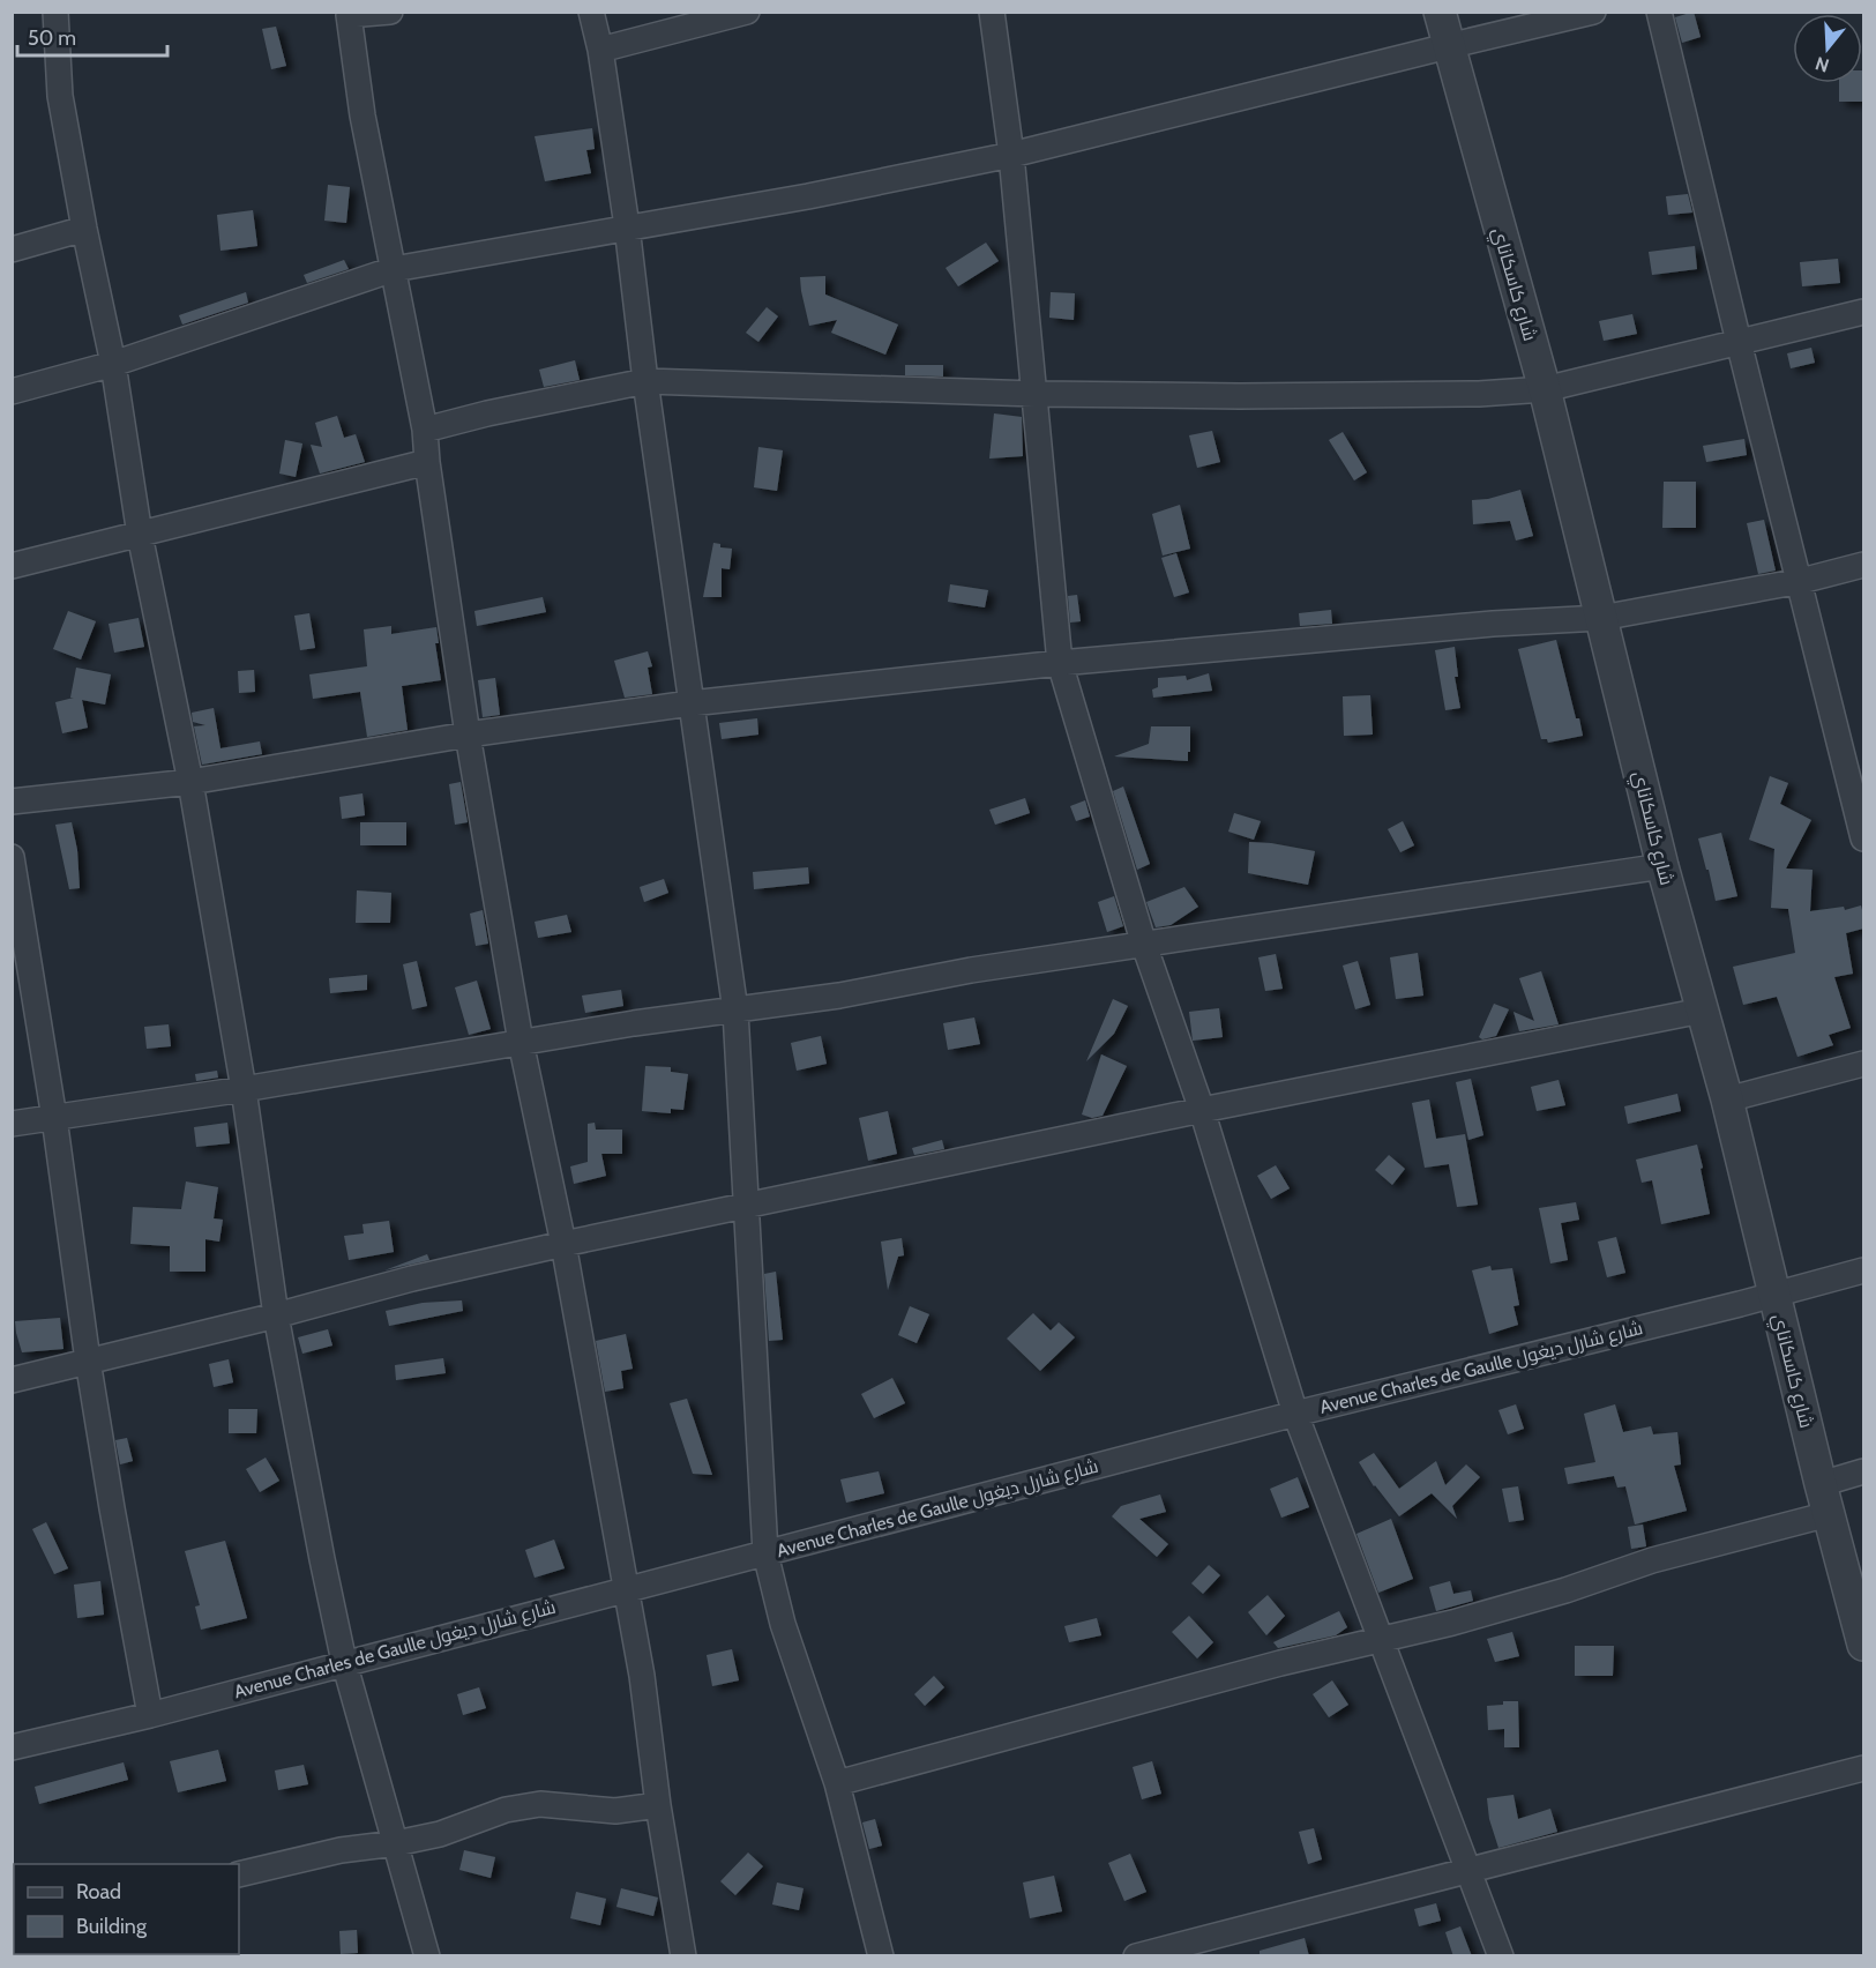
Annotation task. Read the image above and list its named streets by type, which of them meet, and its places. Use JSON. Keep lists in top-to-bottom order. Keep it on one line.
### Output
{"streets":{"street":["شارع كاسكاناي","Avenue Charles de Gaulle شارع شارل ديغول"]},"crossings":[["شارع كاسكاناي","Avenue Charles de Gaulle شارع شارل ديغول"]],"legend":["Road","Building"],"scale_bar":"50 m","north":"bottom"}
